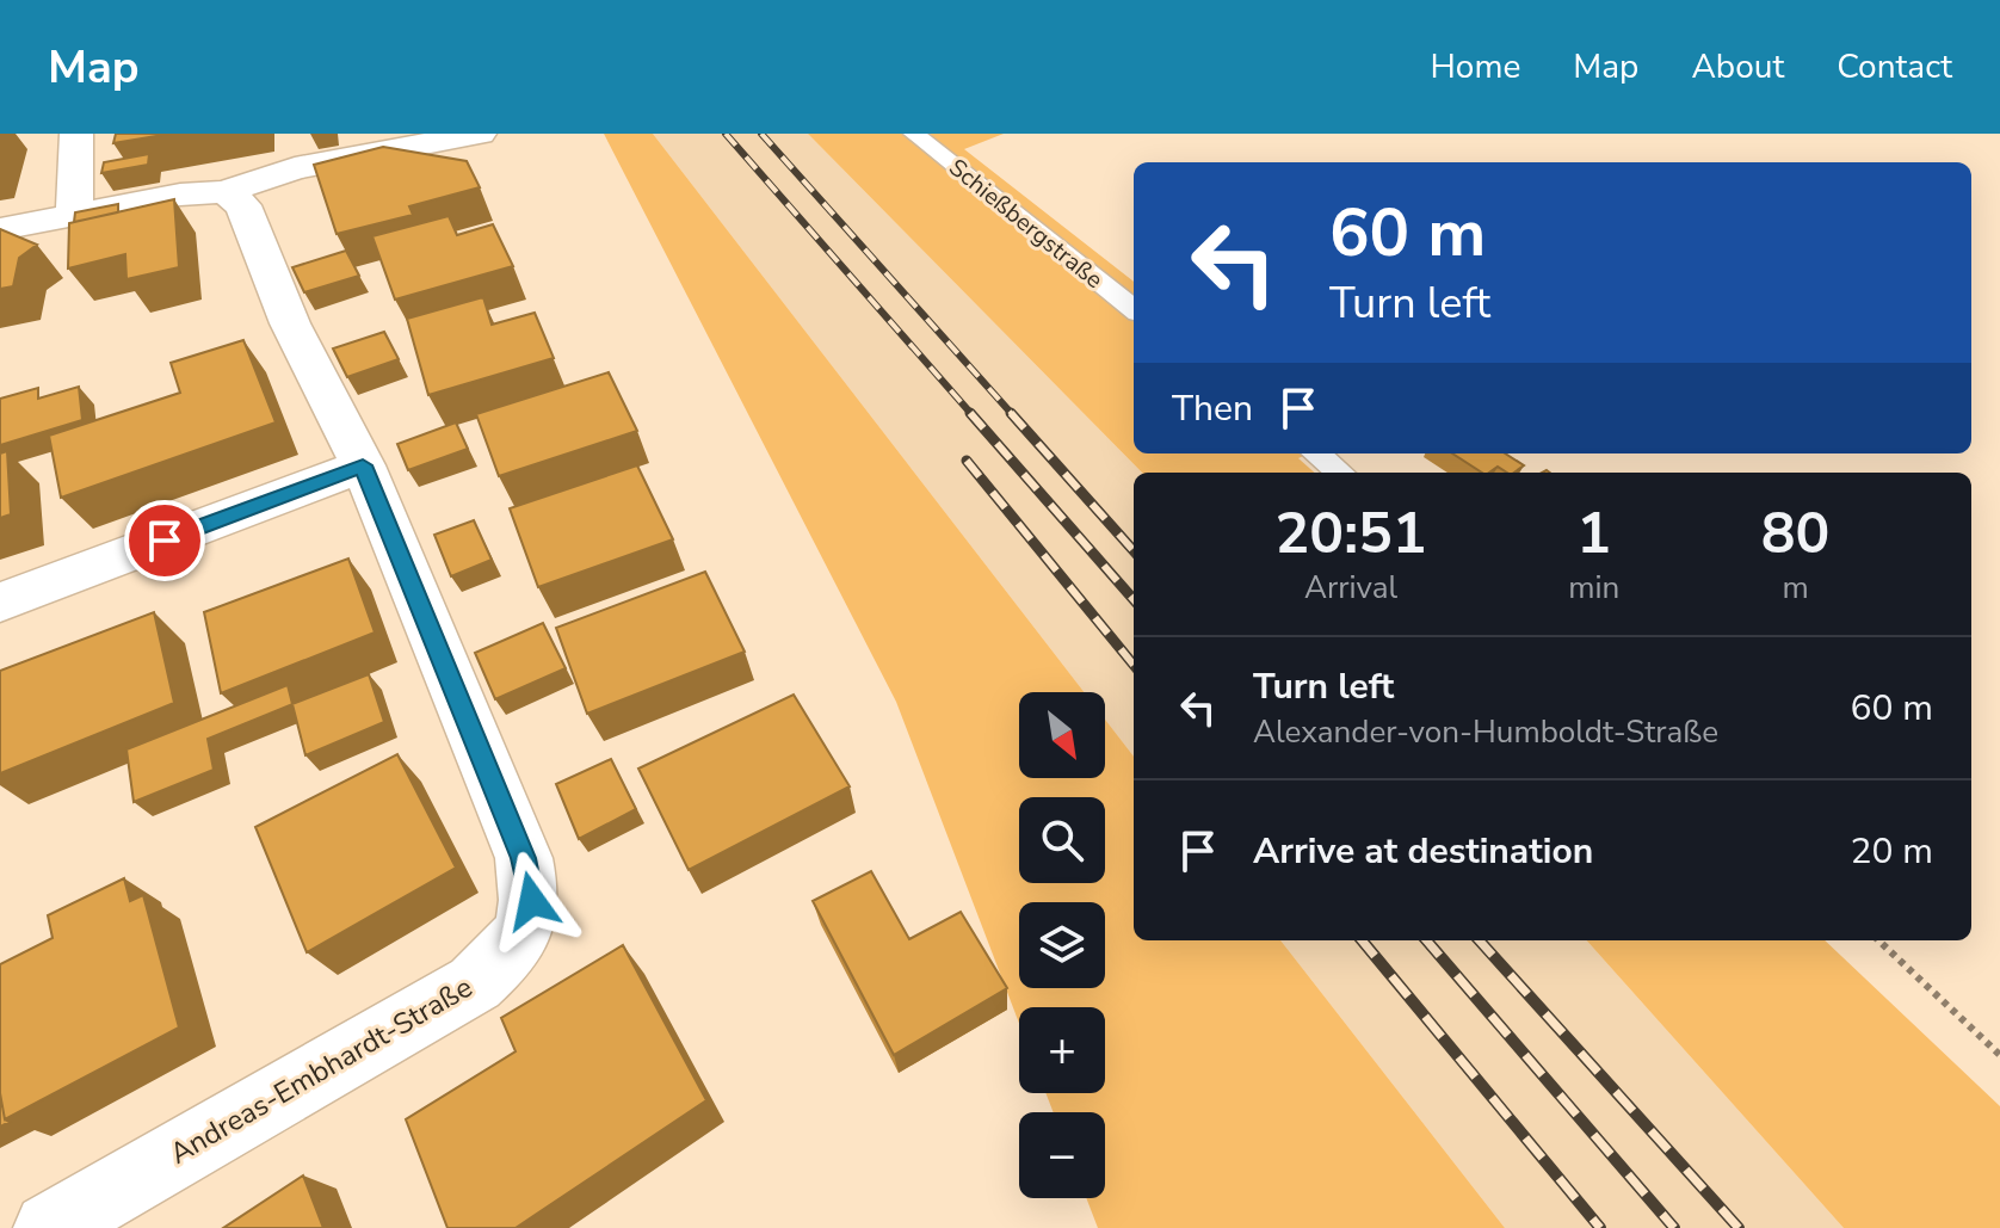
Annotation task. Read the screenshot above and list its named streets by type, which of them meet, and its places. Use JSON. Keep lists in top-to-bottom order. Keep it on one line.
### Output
{"streets":{"street":["Andreas-Embhardt-Straße"],"lane":["Schießbergstraße"]},"north":"bottom right","page":{"header":"Map","nav":["Home","Map","About","Contact"],"turn":["60 m","Turn left"],"then":"Then","eta":["20:51","Arrival","1","min","80","m"],"list":[{"name":"Turn left","note":"Alexander-von-Humboldt-Straße","value":"60 m"},{"name":"Arrive at destination","value":"20 m"}],"map_buttons":["+","−"]}}
